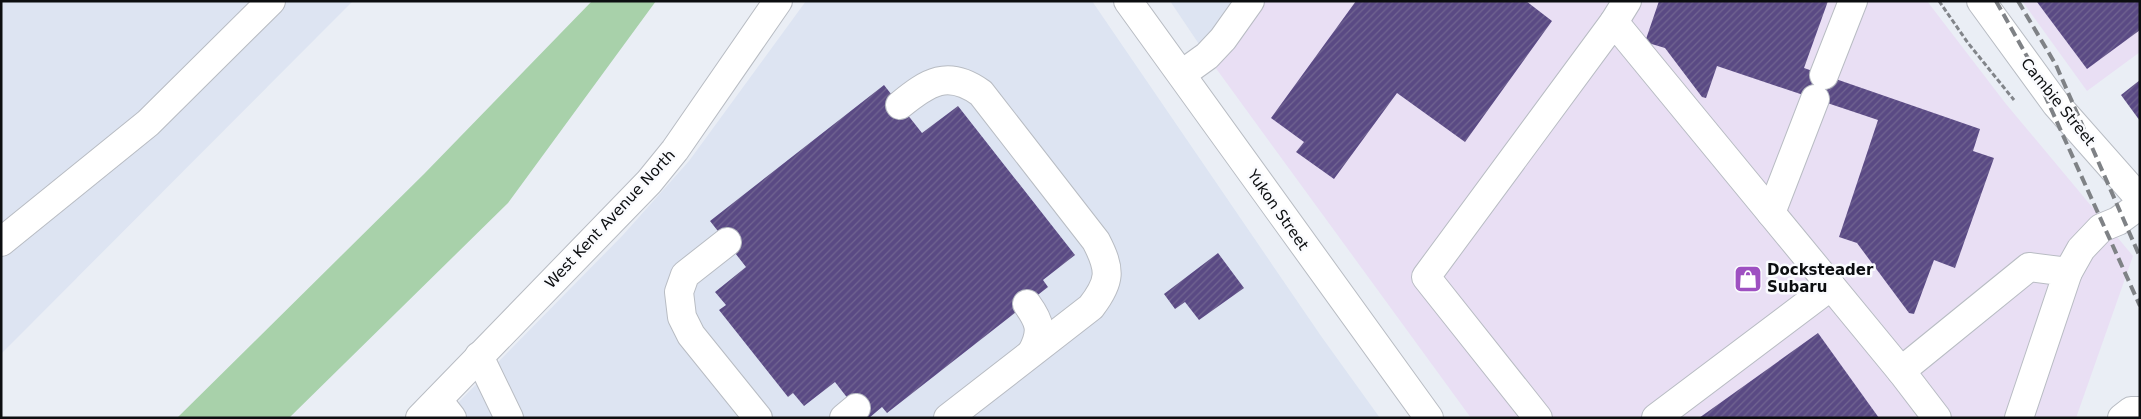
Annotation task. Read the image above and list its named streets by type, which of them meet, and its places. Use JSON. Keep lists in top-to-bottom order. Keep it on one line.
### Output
{"streets":{"street":["Cambie Street","Yukon Street","West Kent Avenue North"]},"places":{"shop":["Docksteader Subaru"]}}
